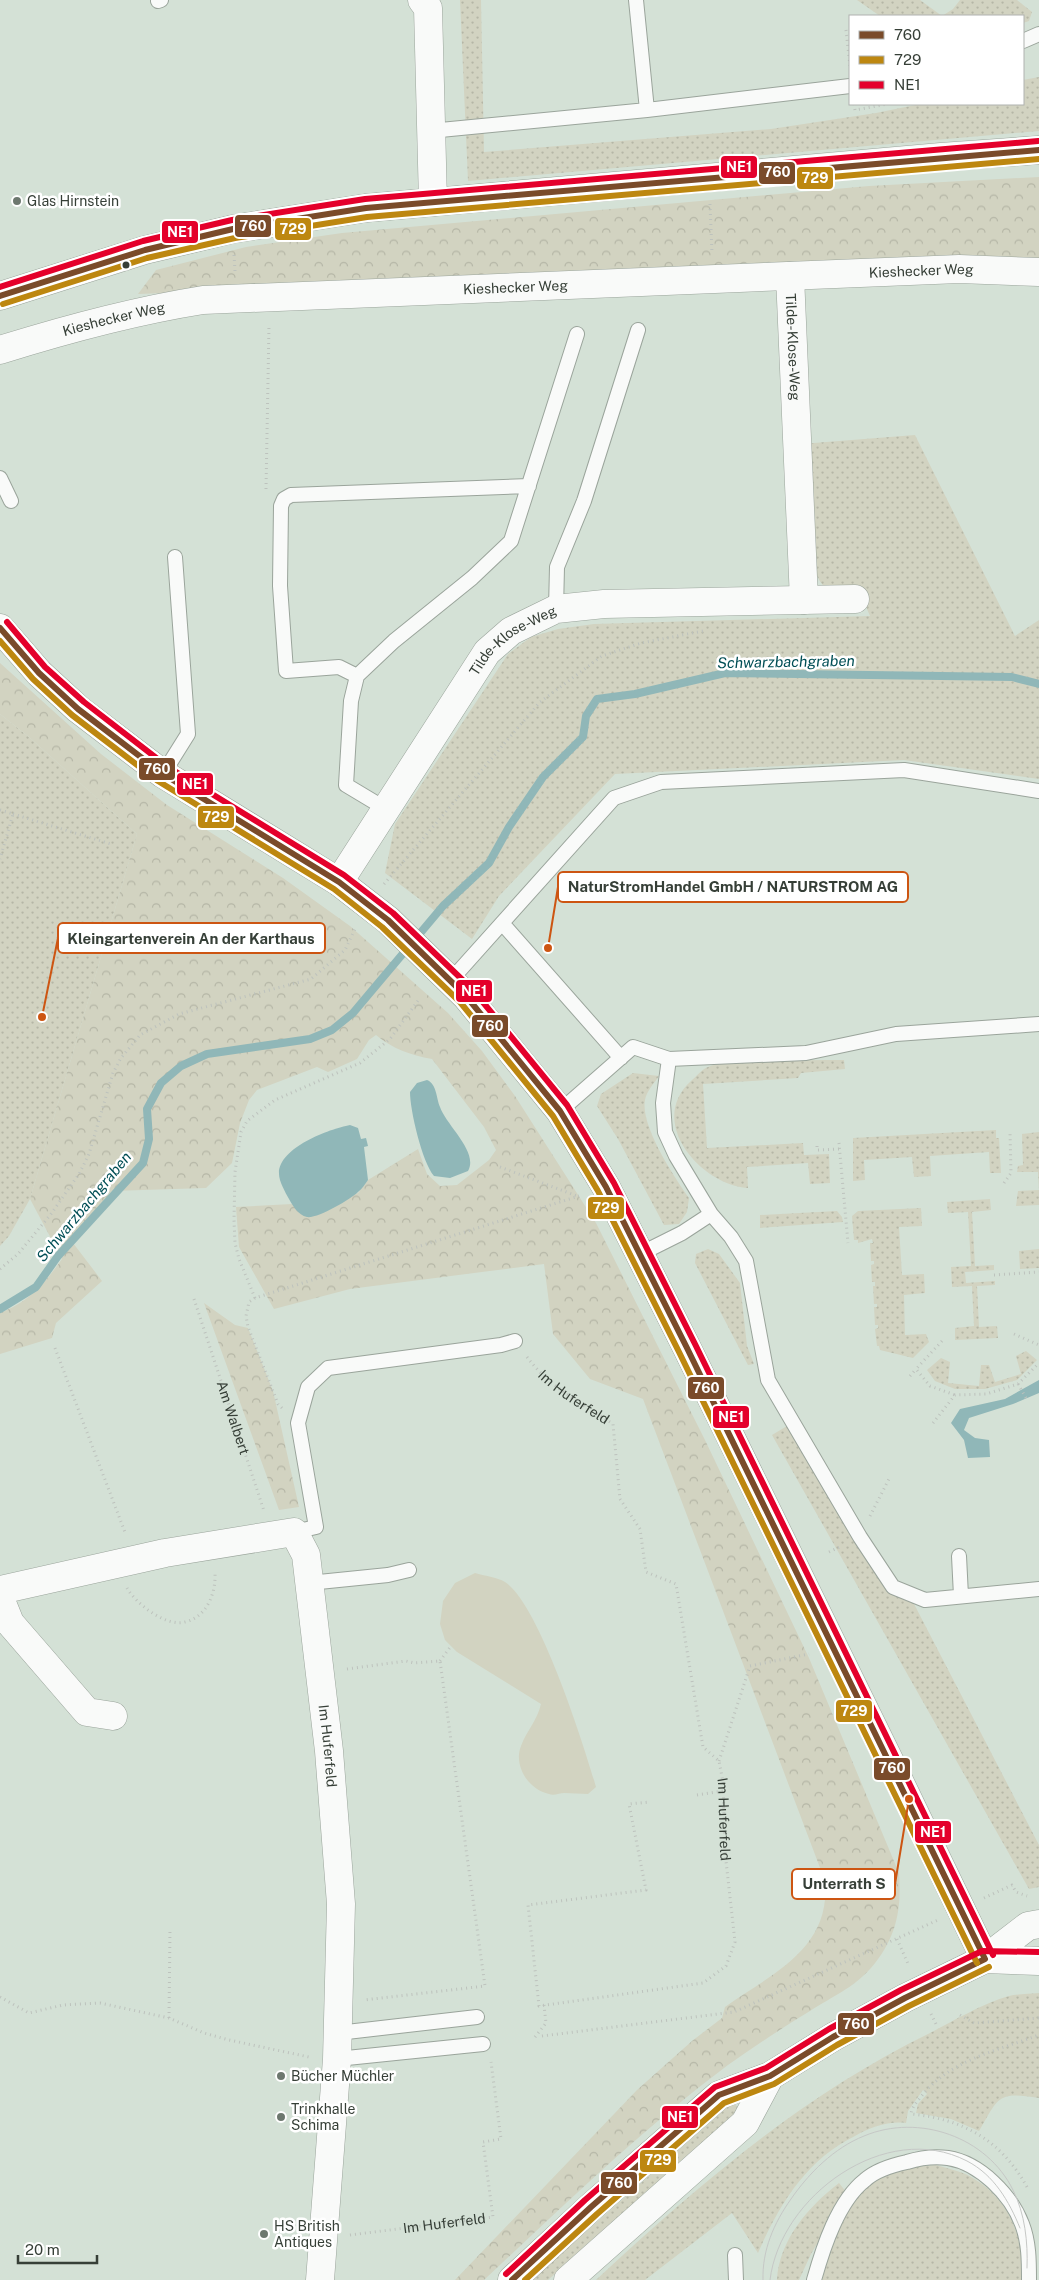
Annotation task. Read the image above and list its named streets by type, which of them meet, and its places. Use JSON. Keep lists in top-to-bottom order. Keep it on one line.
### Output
{"streets":{"street":["Kieshecker Weg","Tilde-Klose-Weg","Im Huferfeld"],"path":["Am Walbert"]},"crossings":[["Kieshecker Weg","Tilde-Klose-Weg"],["Im Huferfeld","Am Walbert"]],"water":["Schwarzbachgraben"],"places":["Glas Hirnstein","NaturStromHandel GmbH / NATURSTROM AG","Kleingartenverein An der Karthaus","Unterrath S","Bücher Müchler","Trinkhalle Schima","HS British Antiques"],"lines":["transit line NE1","transit line 760","transit line 729"],"legend":["760","729","NE1"],"scale_bar":"20 m"}
